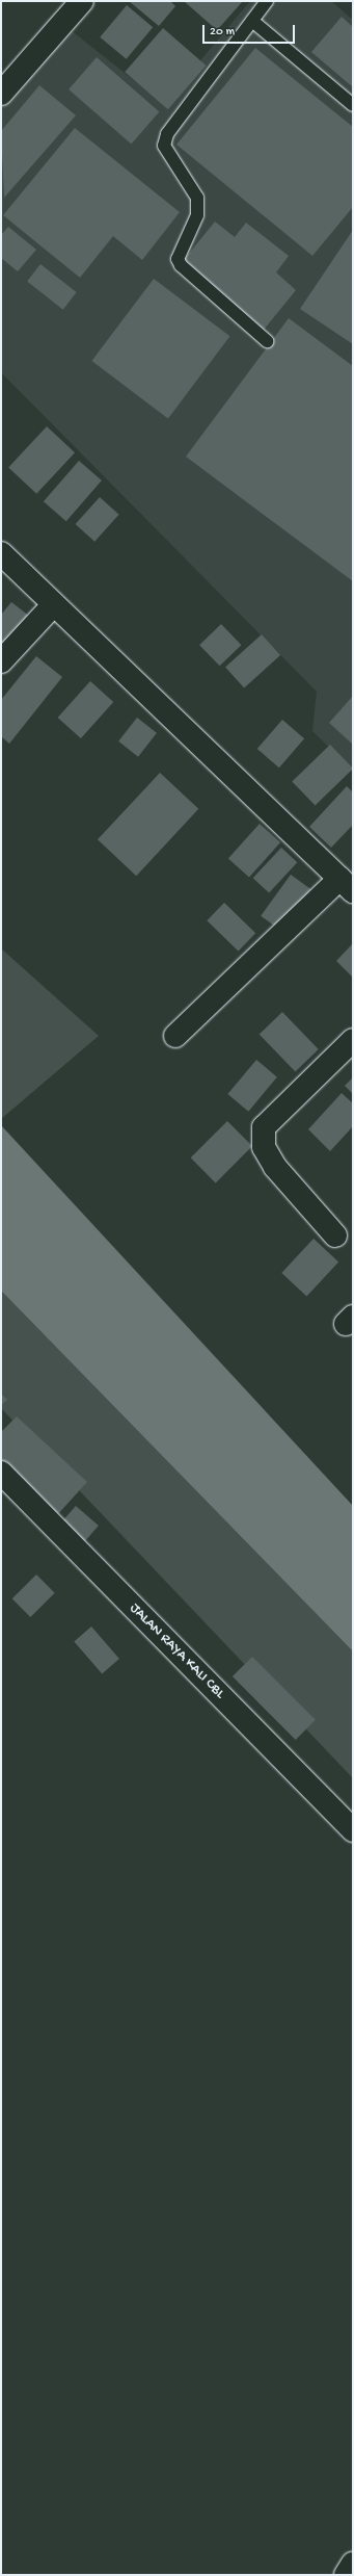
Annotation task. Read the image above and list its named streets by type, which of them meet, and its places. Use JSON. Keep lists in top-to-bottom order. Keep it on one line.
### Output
{"streets":{"street":["JALAN RAYA KALI CBL"]},"scale_bar":"20 m"}
